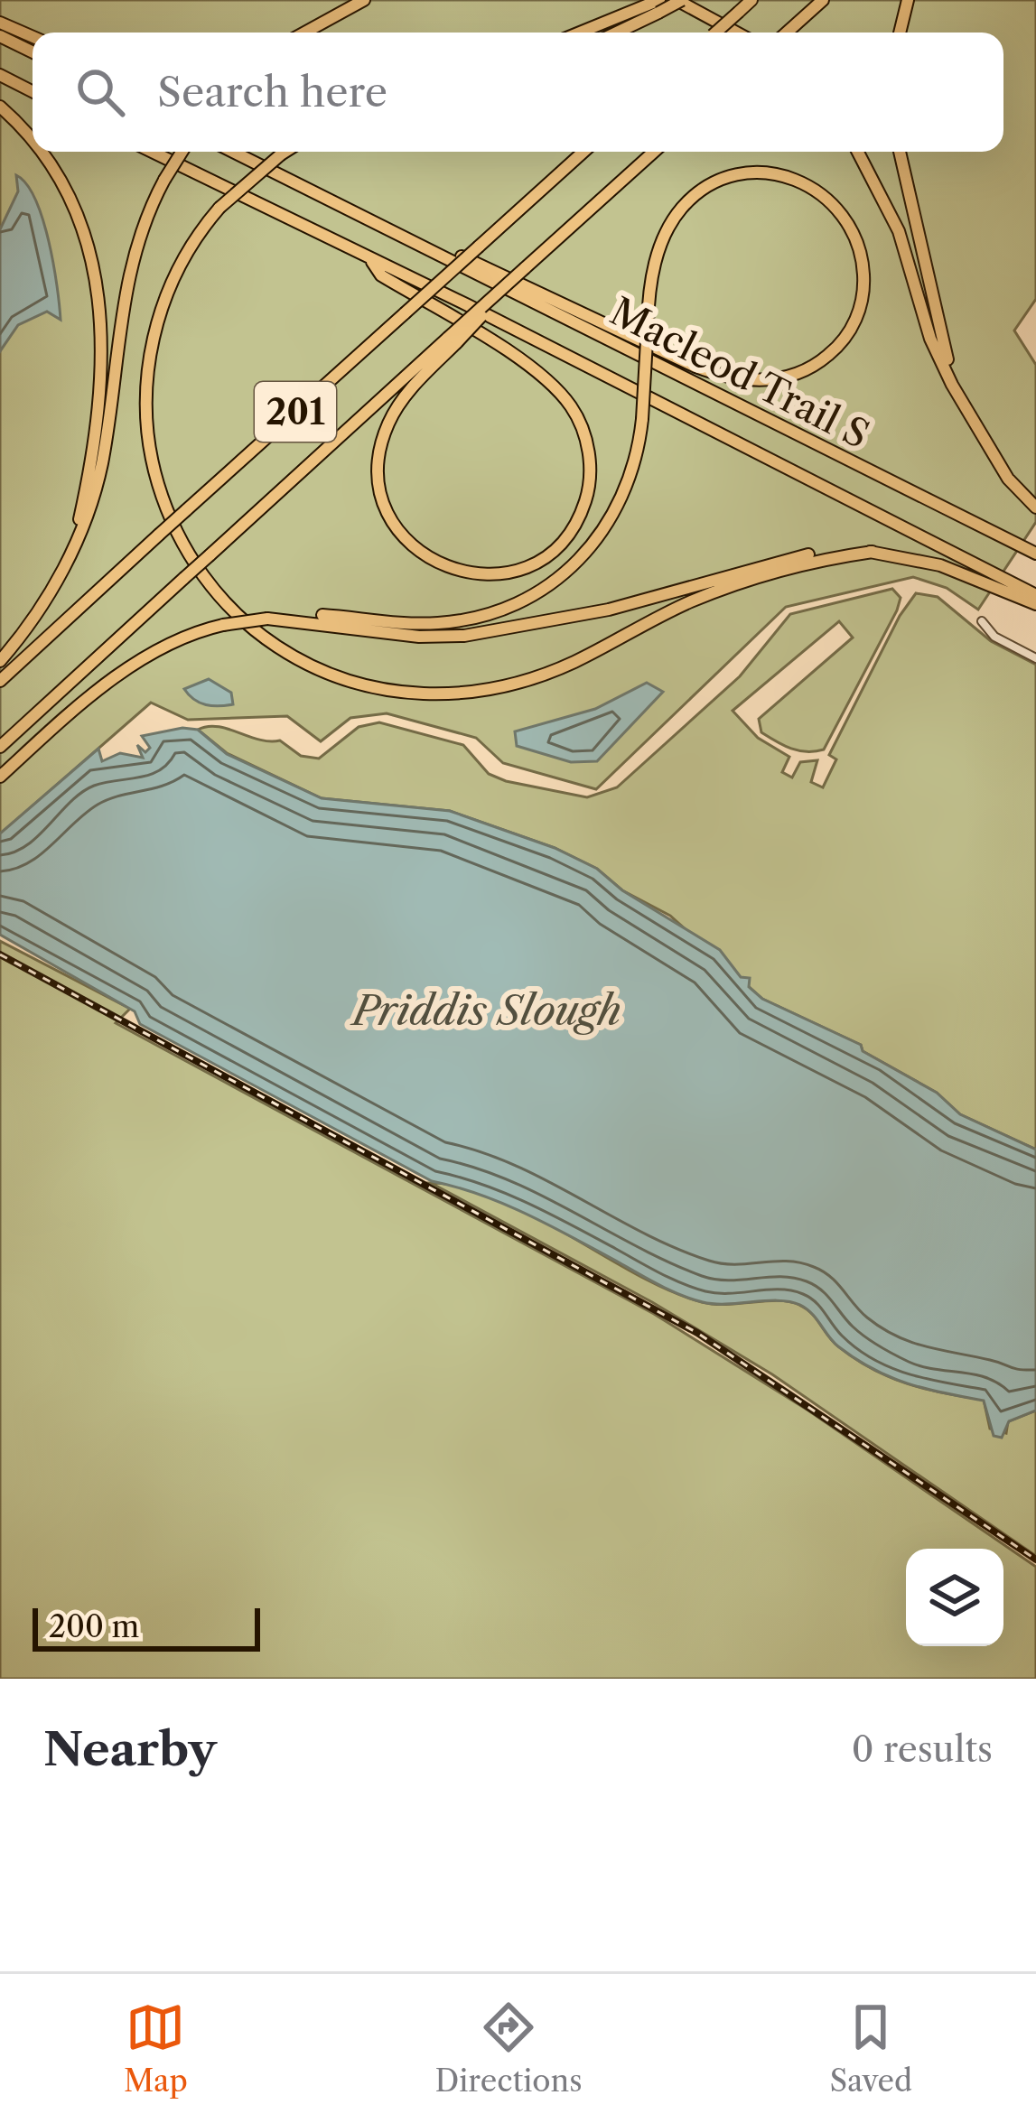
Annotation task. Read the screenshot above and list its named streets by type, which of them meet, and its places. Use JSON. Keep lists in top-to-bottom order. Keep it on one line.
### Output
{"streets":{"highway":["Macleod Trail S","201"]},"water":["Priddis Slough"],"scale_bar":"200 m","page":{"search":"Search here","scale":"200 m","heading":["Nearby","0 results"],"nav":["Map","Directions","Saved"]}}
